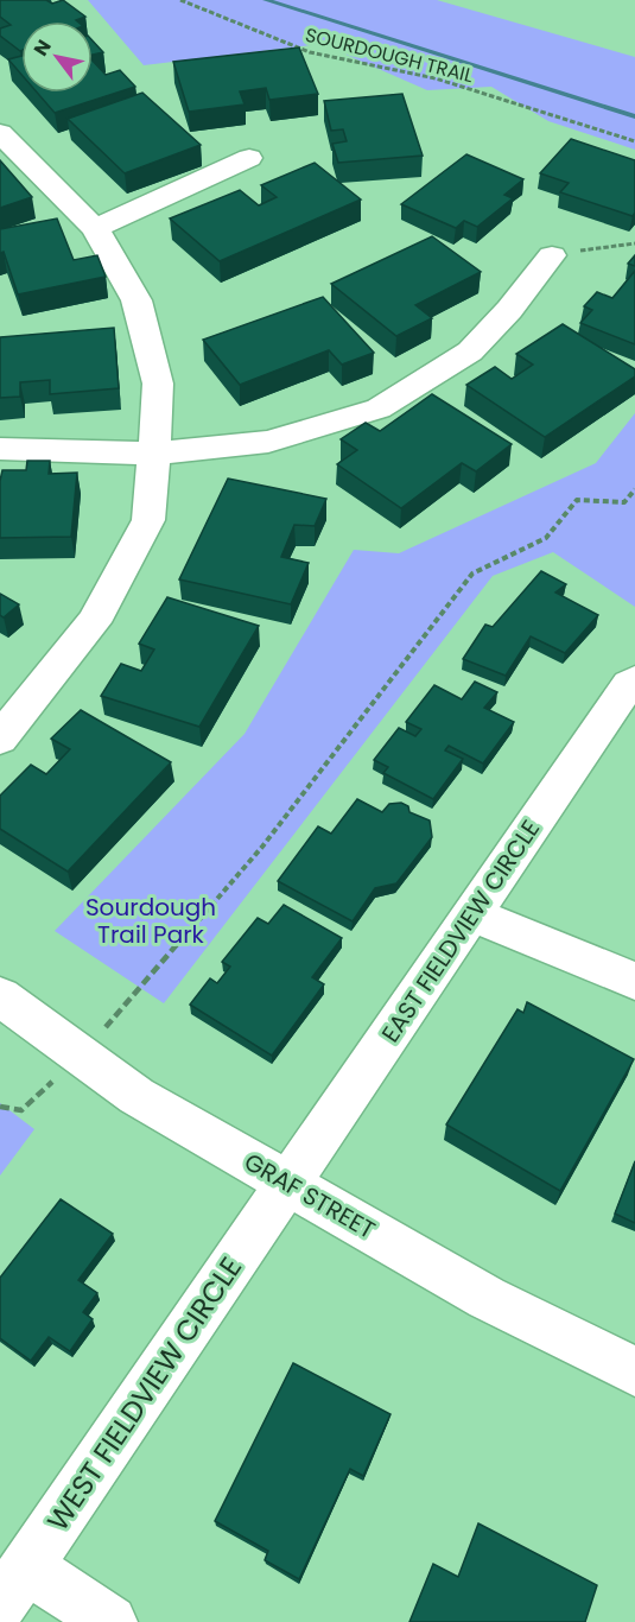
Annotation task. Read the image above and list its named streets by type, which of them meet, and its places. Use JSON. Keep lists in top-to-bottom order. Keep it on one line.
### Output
{"streets":{"street":["EAST FIELDVIEW CIRCLE","GRAF STREET","WEST FIELDVIEW CIRCLE"],"path":["SOURDOUGH TRAIL"]},"crossings":[["EAST FIELDVIEW CIRCLE","GRAF STREET"],["EAST FIELDVIEW CIRCLE","WEST FIELDVIEW CIRCLE"],["GRAF STREET","WEST FIELDVIEW CIRCLE"]],"parks":["Sourdough Trail Park"],"north":"top left"}
